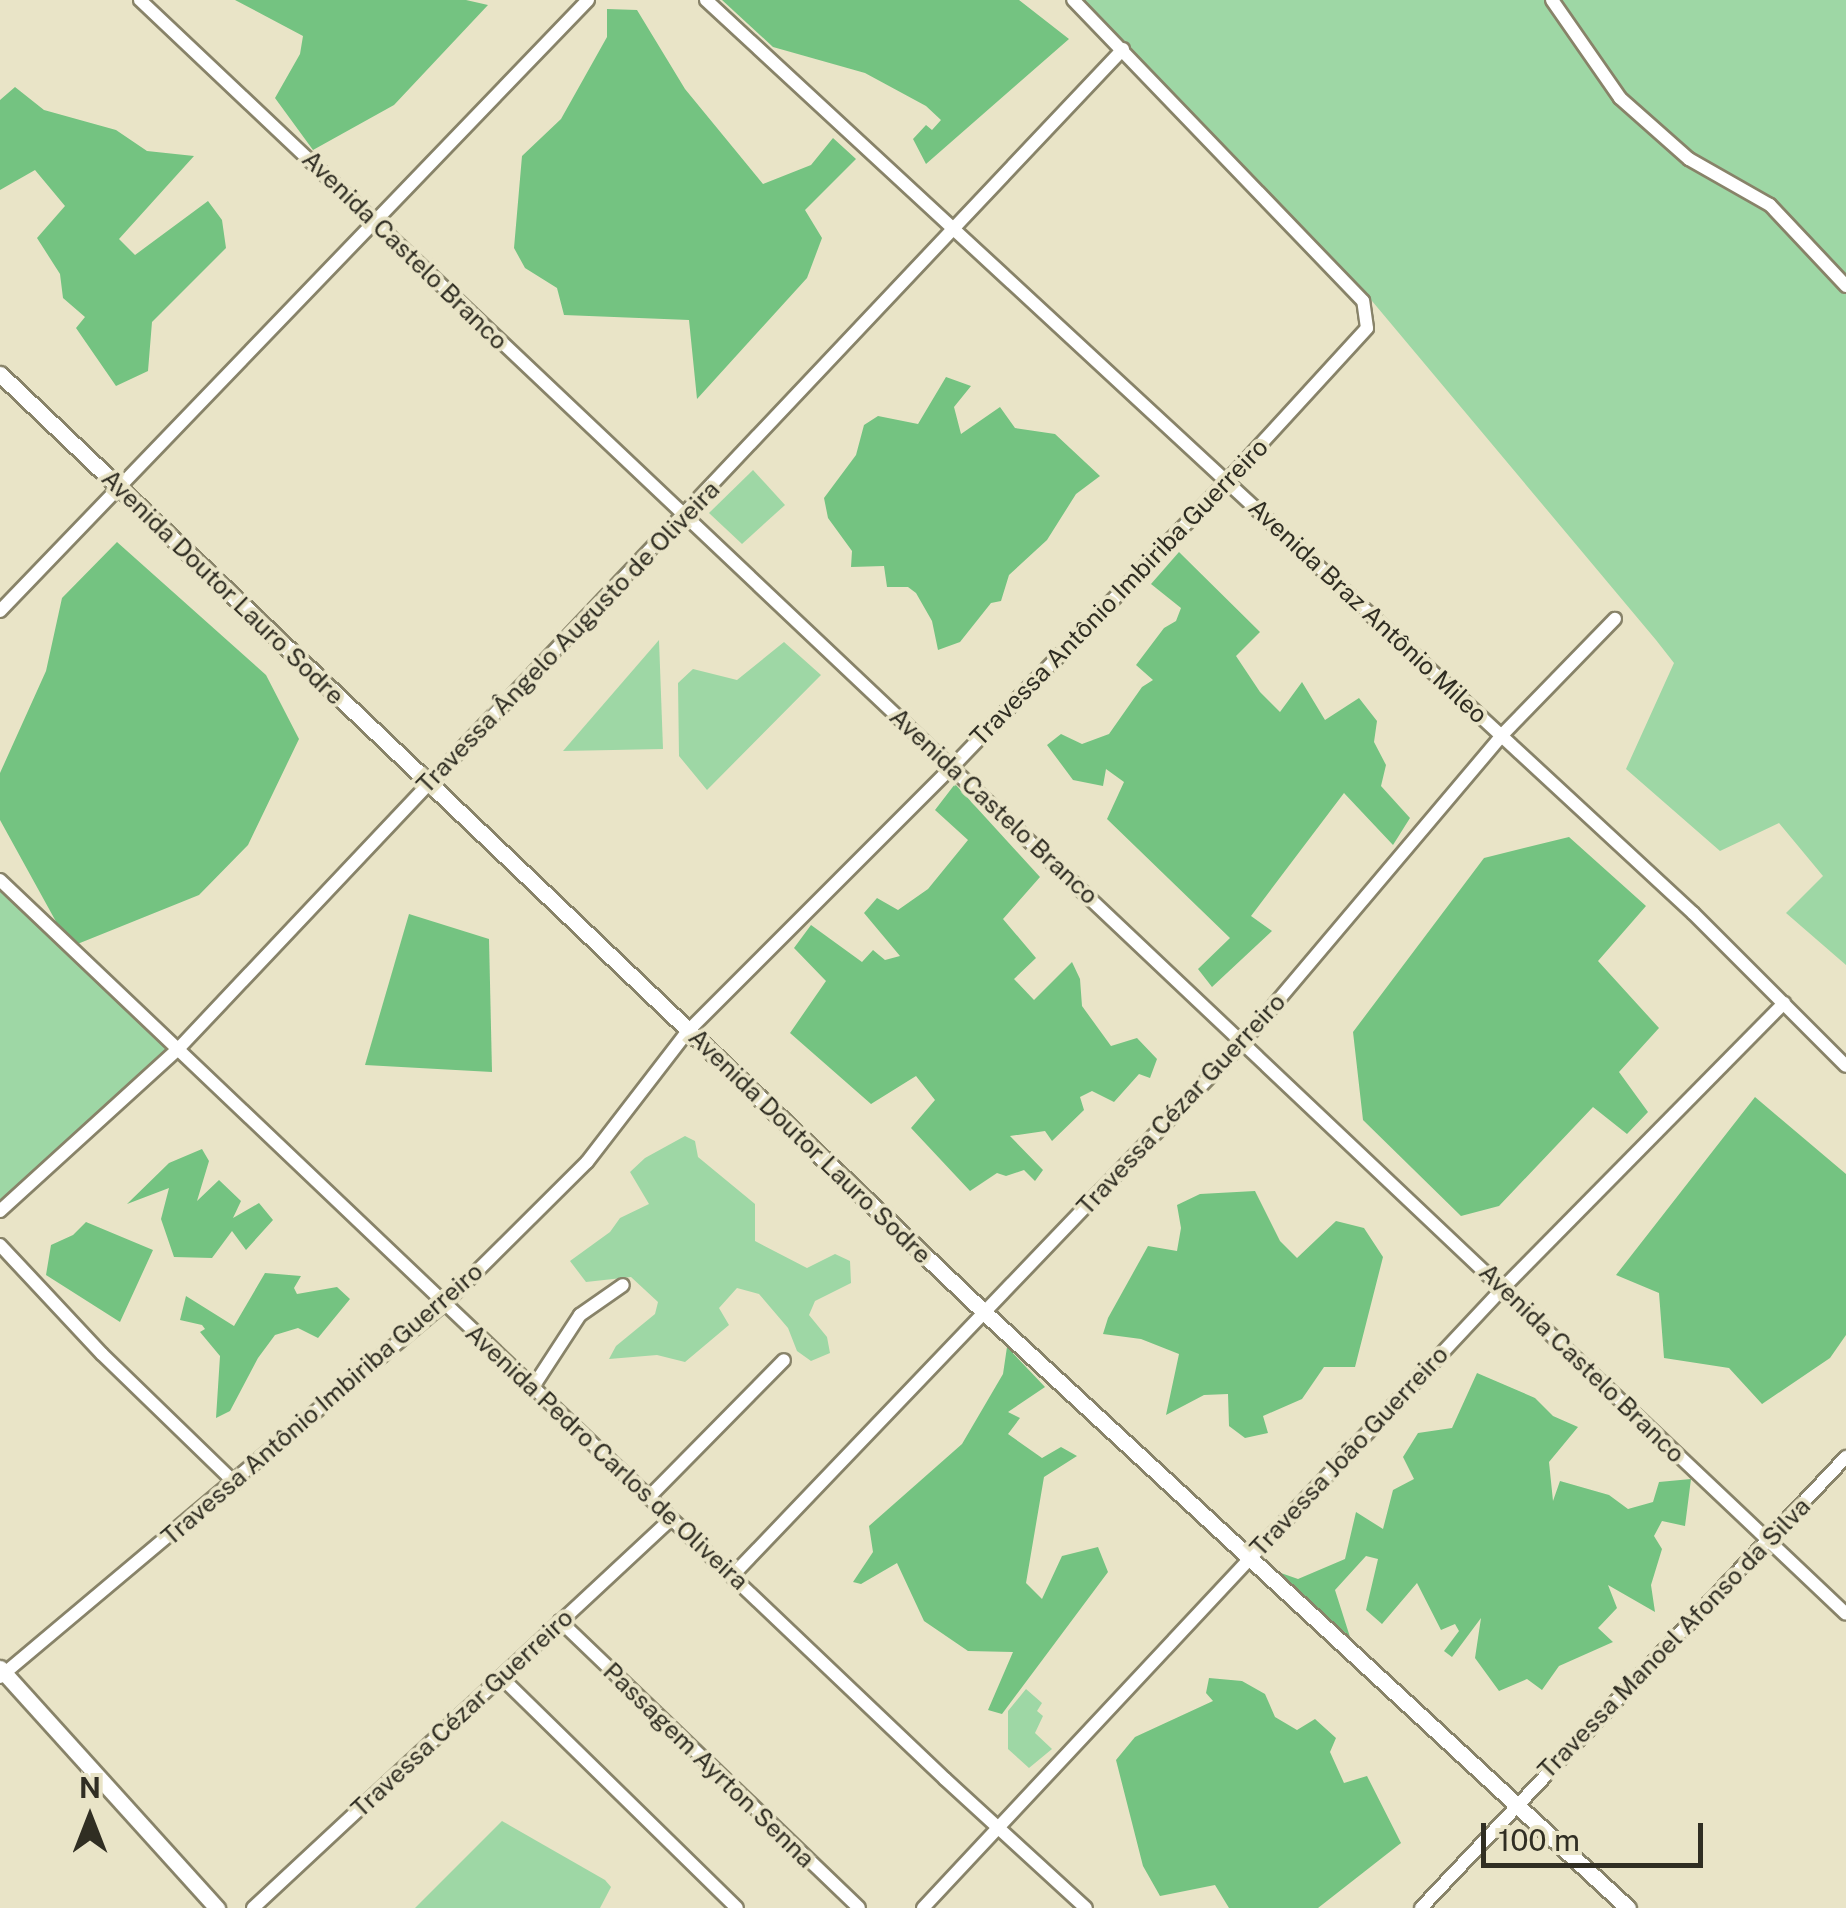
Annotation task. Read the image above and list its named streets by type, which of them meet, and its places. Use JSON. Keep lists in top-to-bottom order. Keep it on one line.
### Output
{"streets":{"street":["Avenida Castelo Branco","Avenida Doutor Lauro Sodre","Travessa Antônio Imbiriba Guerreiro","Avenida Braz Antônio Mileo","Travessa Ângelo Augusto de Oliveira","Travessa Cézar Guerreiro","Travessa João Guerreiro","Avenida Pedro Carlos de Oliveira","Travessa Manoel Afonso da Silva","Passagem Ayrton Senna"]},"crossings":[["Avenida Castelo Branco","Travessa Antônio Imbiriba Guerreiro"],["Avenida Castelo Branco","Travessa Ângelo Augusto de Oliveira"],["Avenida Castelo Branco","Travessa Cézar Guerreiro"],["Avenida Castelo Branco","Travessa João Guerreiro"],["Avenida Castelo Branco","Travessa Manoel Afonso da Silva"],["Avenida Doutor Lauro Sodre","Travessa Antônio Imbiriba Guerreiro"],["Avenida Doutor Lauro Sodre","Travessa Ângelo Augusto de Oliveira"],["Avenida Doutor Lauro Sodre","Travessa Cézar Guerreiro"],["Avenida Doutor Lauro Sodre","Travessa João Guerreiro"],["Avenida Doutor Lauro Sodre","Travessa Manoel Afonso da Silva"],["Travessa Antônio Imbiriba Guerreiro","Avenida Braz Antônio Mileo"],["Travessa Antônio Imbiriba Guerreiro","Travessa Ângelo Augusto de Oliveira"],["Travessa Antônio Imbiriba Guerreiro","Avenida Pedro Carlos de Oliveira"],["Avenida Braz Antônio Mileo","Travessa Ângelo Augusto de Oliveira"],["Avenida Braz Antônio Mileo","Travessa Cézar Guerreiro"],["Avenida Braz Antônio Mileo","Travessa João Guerreiro"],["Travessa Ângelo Augusto de Oliveira","Avenida Pedro Carlos de Oliveira"],["Travessa Cézar Guerreiro","Avenida Pedro Carlos de Oliveira"],["Travessa Cézar Guerreiro","Passagem Ayrton Senna"],["Travessa João Guerreiro","Avenida Pedro Carlos de Oliveira"]],"scale_bar":"100 m","north":"top"}
